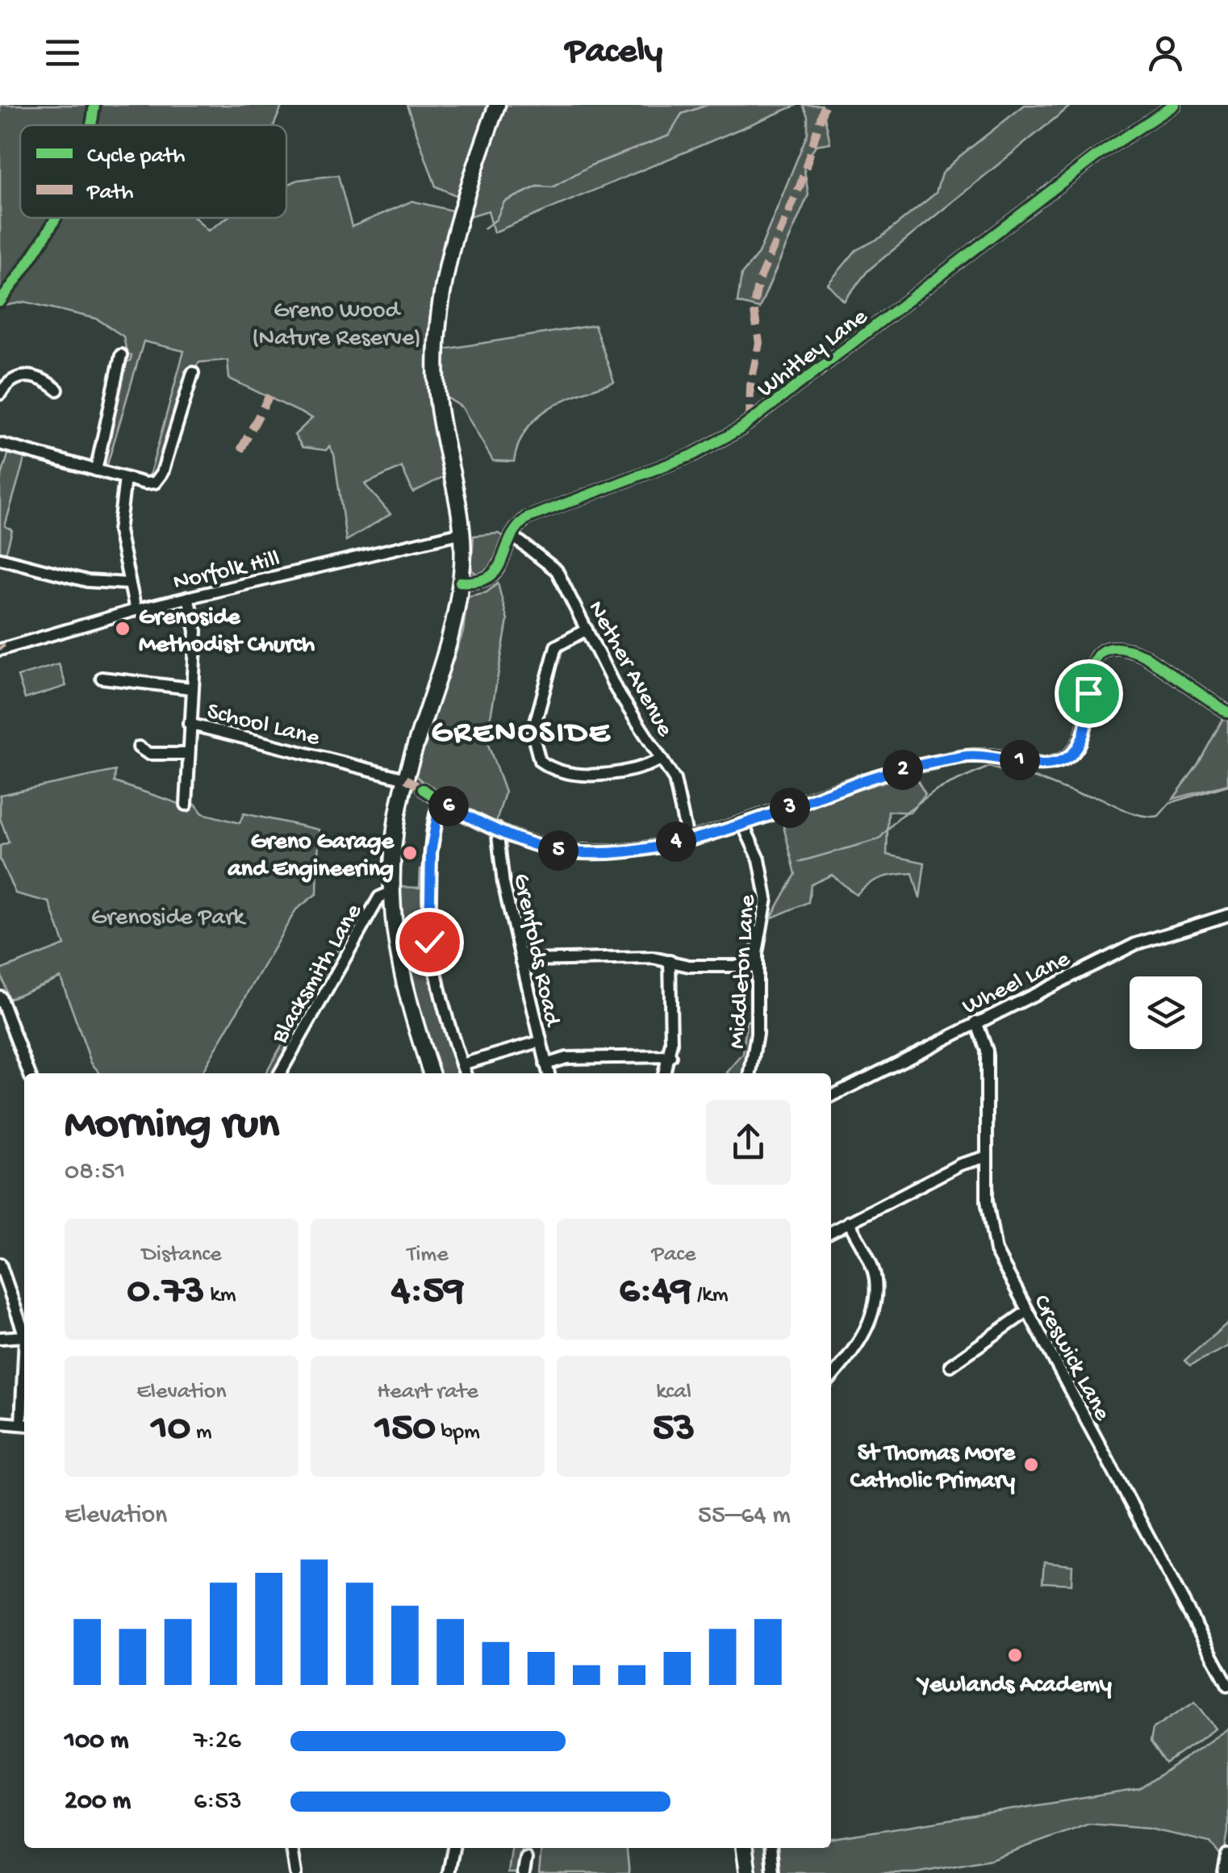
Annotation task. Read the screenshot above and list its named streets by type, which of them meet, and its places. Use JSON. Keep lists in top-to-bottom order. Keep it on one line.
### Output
{"streets":{"street":["Whitley Lane","Norfolk Hill","Nether Avenue","School Lane","Grenfolds Road","Middleton Lane","Blacksmith Lane","Wheel Lane","Creswick Lane"]},"crossings":[["Whitley Lane","Nether Avenue"],["Norfolk Hill","School Lane"],["Wheel Lane","Creswick Lane"]],"districts":["GRENOSIDE"],"parks":["Greno Wood (Nature Reserve)","Grenoside Park"],"places":["Grenoside Methodist Church","Greno Garage and Engineering","St Thomas More Catholic Primary","Yewlands Academy"],"legend":["Cycle path","Path"],"page":{"header":"Pacely","pins":["1","2","6","3","4","5"],"heading":["Morning run","08:51"],"stats":[["Distance","0.73 km"],["Time","4:59"],["Pace","6:49 /km"],["Elevation","10 m"],["Heart rate","150 bpm"],["kcal","53"]],"chart":["Elevation","55–64 m"],"list":[{"name":"100 m","note":"7:26"},{"name":"200 m","note":"6:53"}]}}
